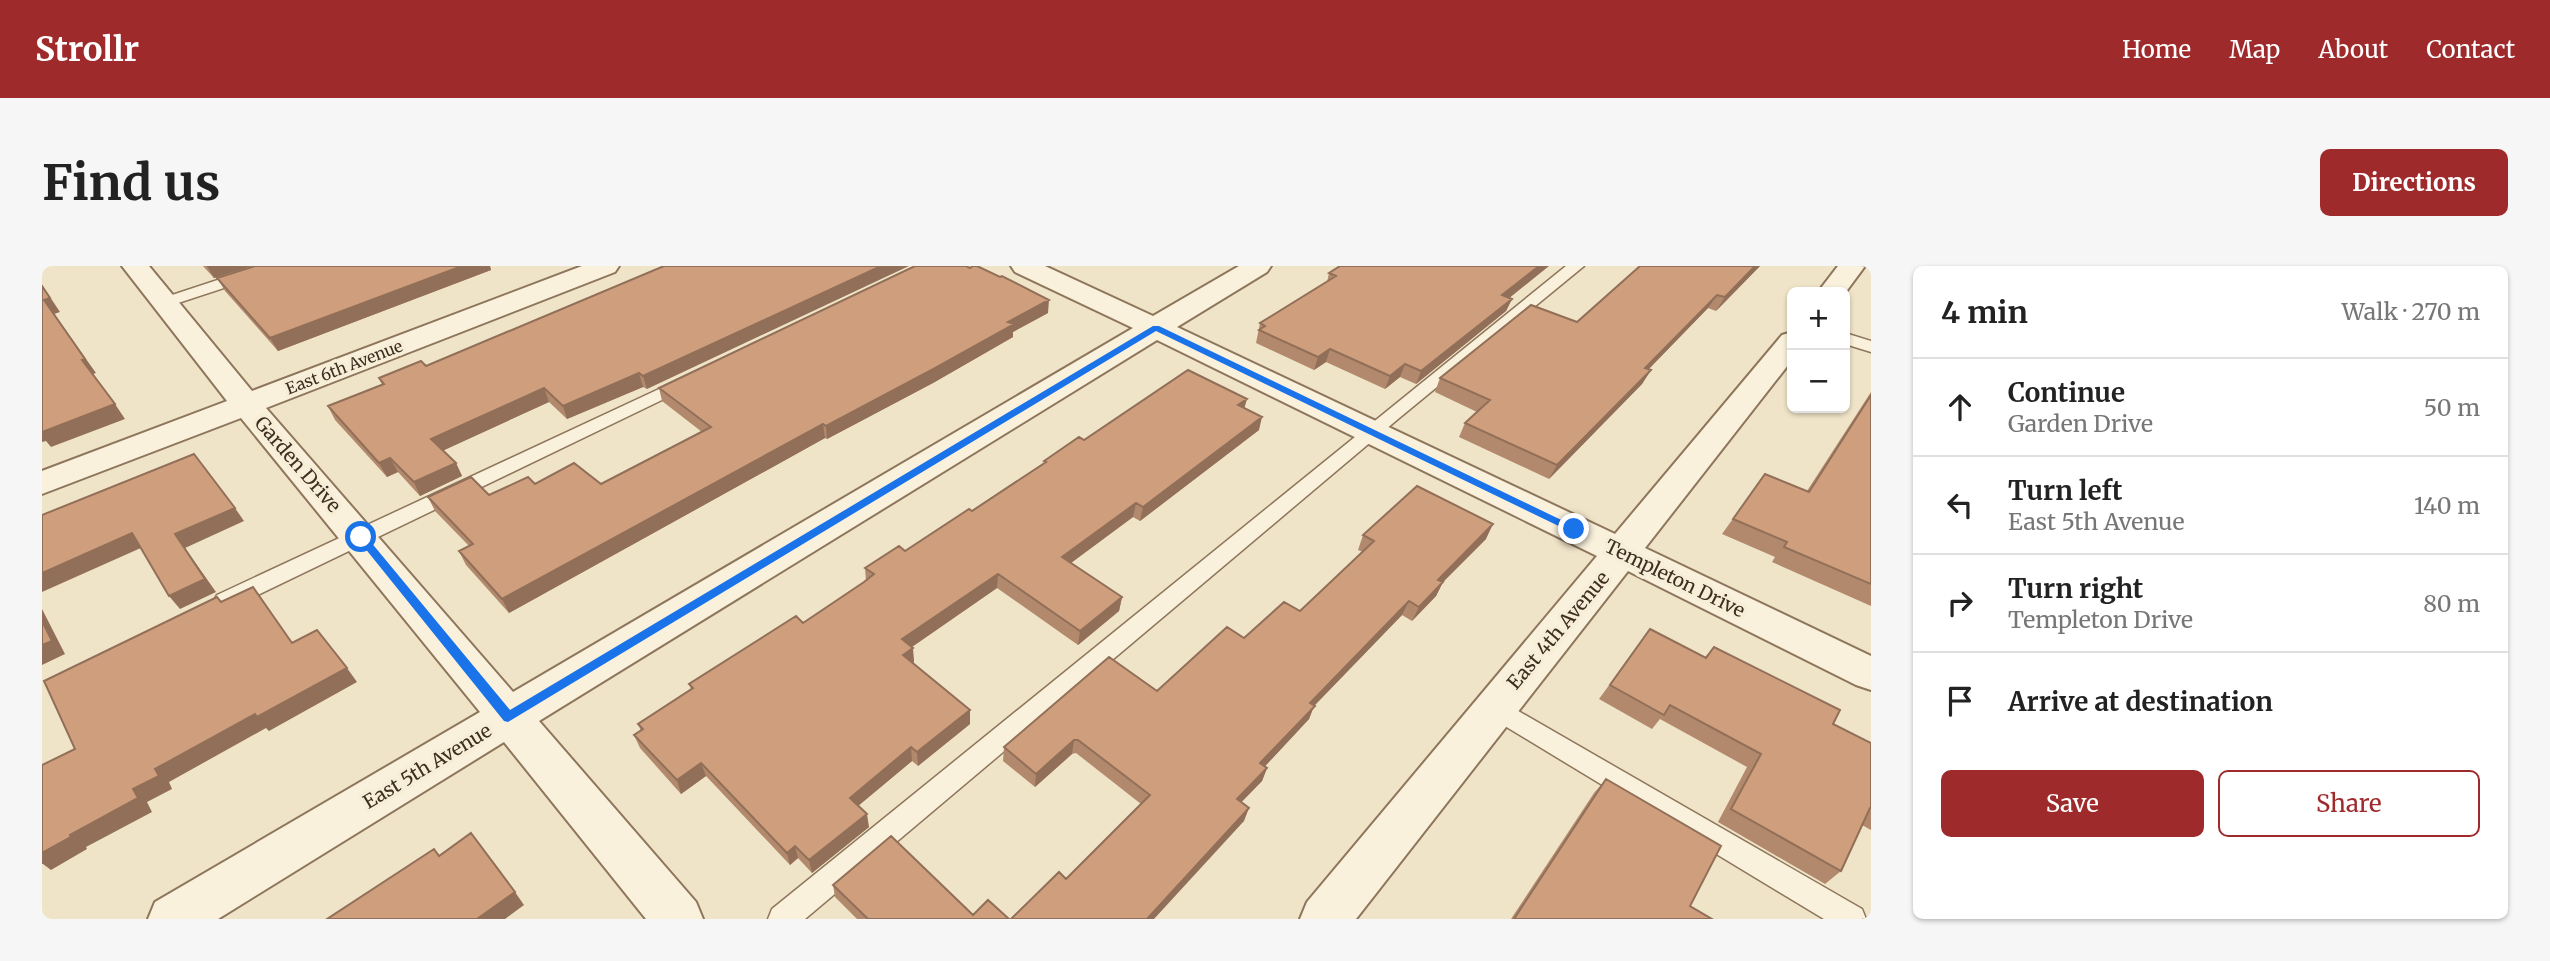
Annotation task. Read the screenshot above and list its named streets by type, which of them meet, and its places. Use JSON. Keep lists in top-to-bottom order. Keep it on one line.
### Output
{"streets":{"street":["East 6th Avenue","Garden Drive","Templeton Drive","East 4th Avenue","East 5th Avenue"]},"crossings":[["East 6th Avenue","Garden Drive"],["Garden Drive","East 5th Avenue"],["Templeton Drive","East 4th Avenue"],["Templeton Drive","East 5th Avenue"]],"page":{"header":"Strollr","nav":["Home","Map","About","Contact"],"buttons":["Directions",["Save","Share"]],"title":"Find us","heading":["4 min","Walk · 270 m"],"map_buttons":["+","−"],"list":[["Continue","Garden Drive","50 m"],["Turn left","East 5th Avenue","140 m"],["Turn right","Templeton Drive","80 m"],"Arrive at destination"]}}
